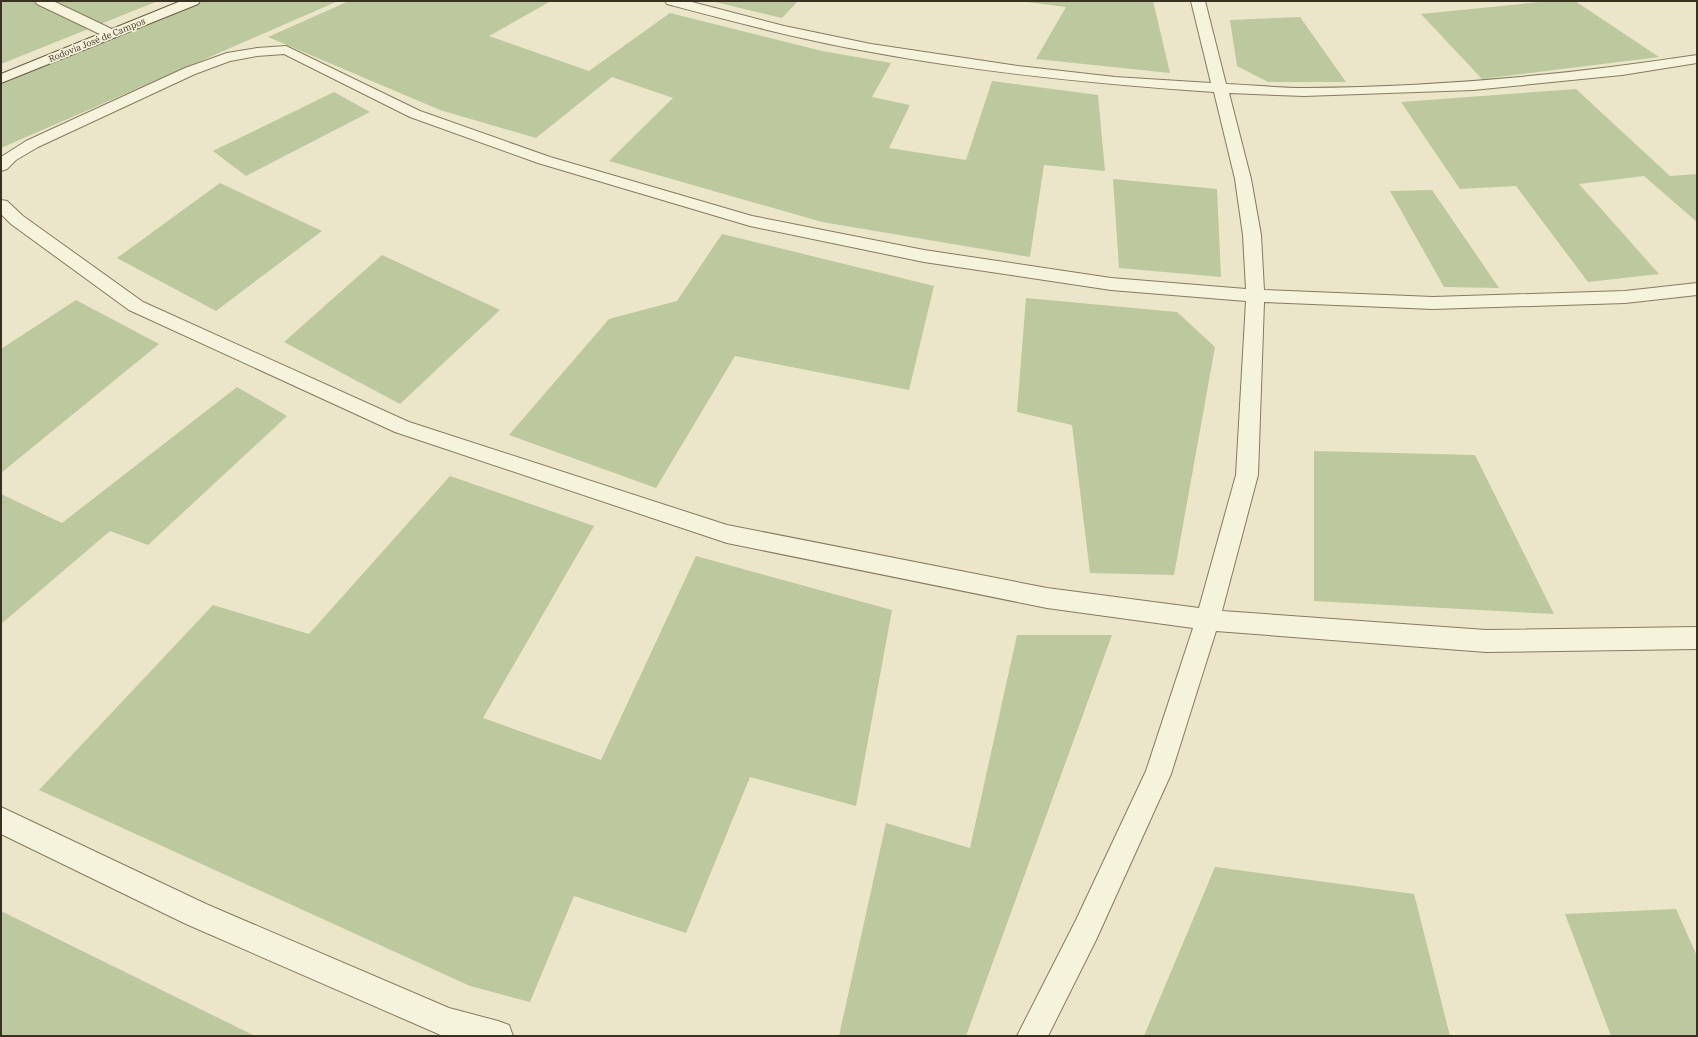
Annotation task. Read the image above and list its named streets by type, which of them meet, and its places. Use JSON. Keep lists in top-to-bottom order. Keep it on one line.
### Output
{"streets":{"street":["Rodovia José de Campos"]}}
